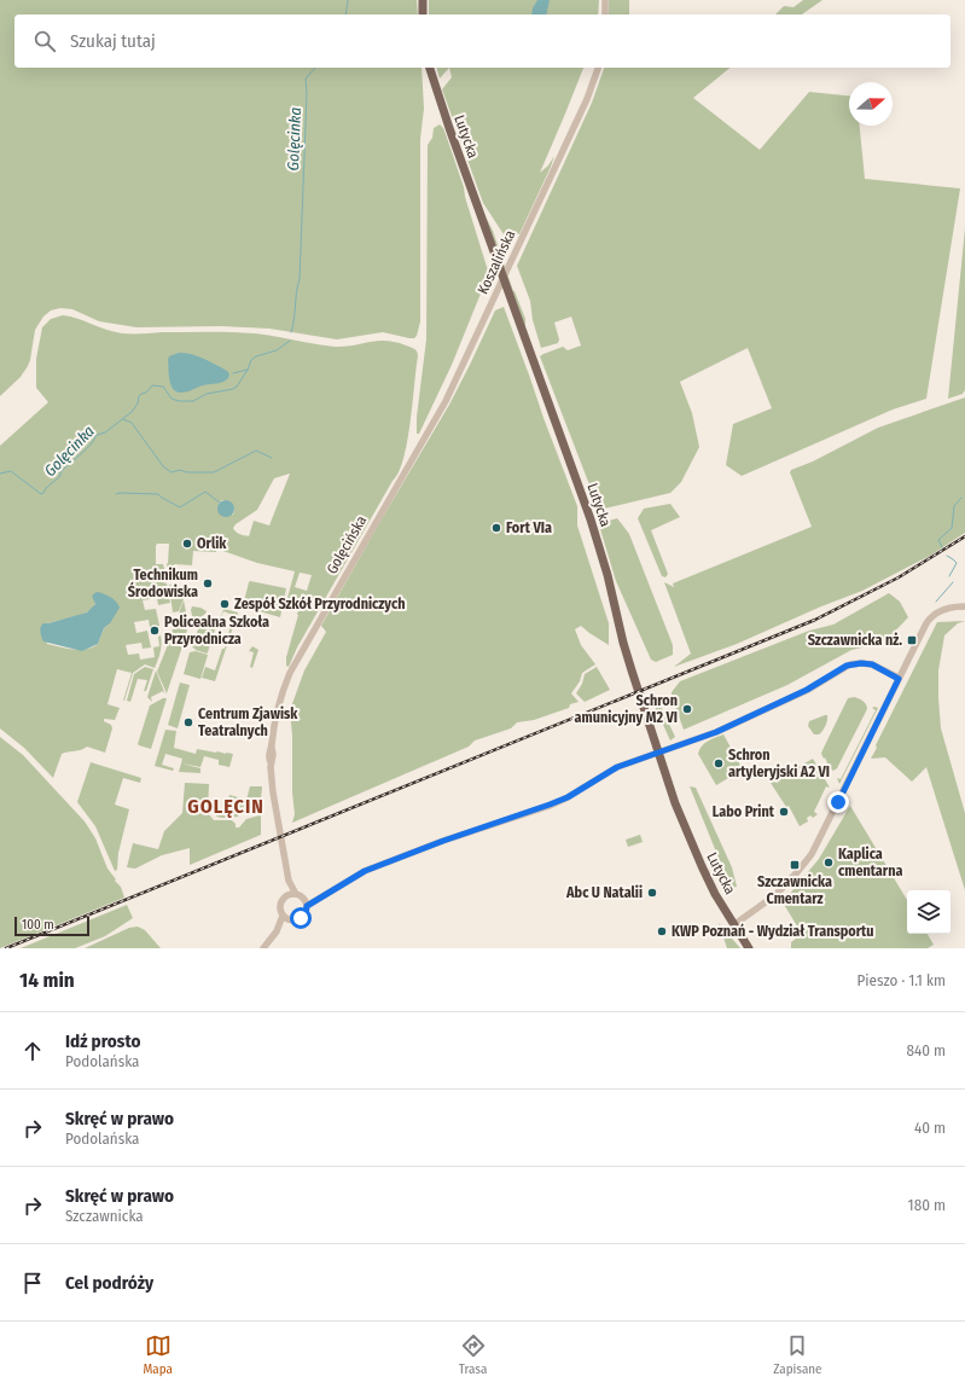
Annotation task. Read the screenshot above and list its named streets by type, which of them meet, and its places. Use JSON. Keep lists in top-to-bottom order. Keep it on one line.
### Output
{"streets":{"main road":["Lutycka"],"street":["Koszalińska","Golęcińska"]},"crossings":[["Koszalińska","Golęcińska"]],"districts":["GOLĘCIN"],"water":["Golęcinka"],"places":{"other":["Fort VIa","Orlik","Technikum Środowiska","Zespół Szkół Przyrodniczych","Policealna Szkoła Przyrodnicza","Schron amunicyjny M2 VI","Centrum Zjawisk Teatralnych","Schron artyleryjski A2 VI","Labo Print","Kaplica cmentarna","Abc U Natalii","KWP Poznań - Wydział Transportu"],"transit":["Szczawnicka nż.","Szczawnicka Cmentarz"]},"scale_bar":"100 m","north":"right","page":{"search":"Szukaj tutaj","scale":"100 m","heading":["14 min","Pieszo · 1.1 km"],"list":[["Idź prosto","Podolańska","840 m"],["Skręć w prawo","Podolańska","40 m"],["Skręć w prawo","Szczawnicka","180 m"],"Cel podróży"],"nav":["Mapa","Trasa","Zapisane"]}}
